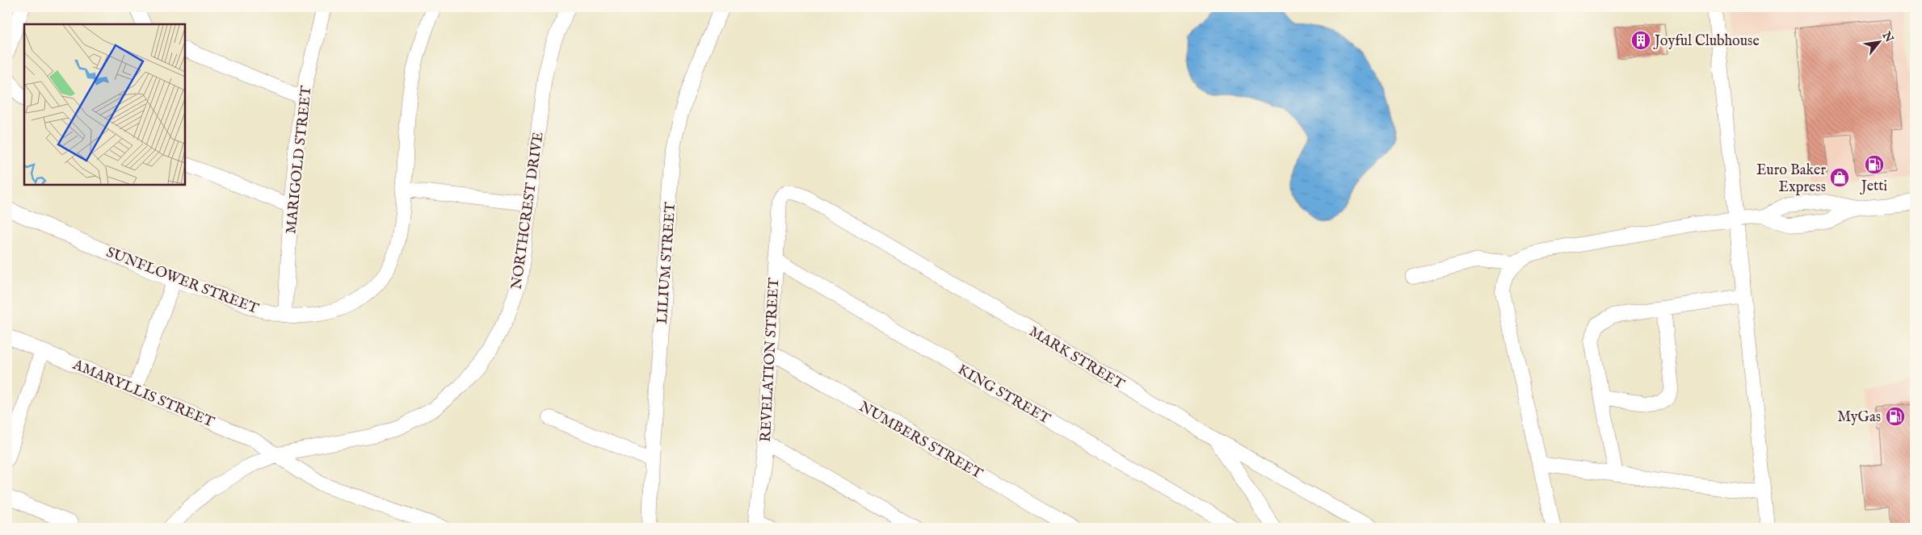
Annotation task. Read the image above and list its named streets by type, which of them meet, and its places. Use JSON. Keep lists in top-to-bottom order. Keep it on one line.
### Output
{"streets":{"street":["MARIGOLD STREET","NORTHCREST DRIVE","LILIUM STREET","SUNFLOWER STREET","MARK STREET","REVELATION STREET","AMARYLLIS STREET","KING STREET","NUMBERS STREET"]},"crossings":[["MARIGOLD STREET","SUNFLOWER STREET"],["NORTHCREST DRIVE","AMARYLLIS STREET"],["MARK STREET","REVELATION STREET"],["REVELATION STREET","KING STREET"],["REVELATION STREET","NUMBERS STREET"]],"places":{"building":["Joyful Clubhouse"],"fuel station":["Jetti","MyGas"],"shop":["Euro Baker Express"]},"north":"top right"}
